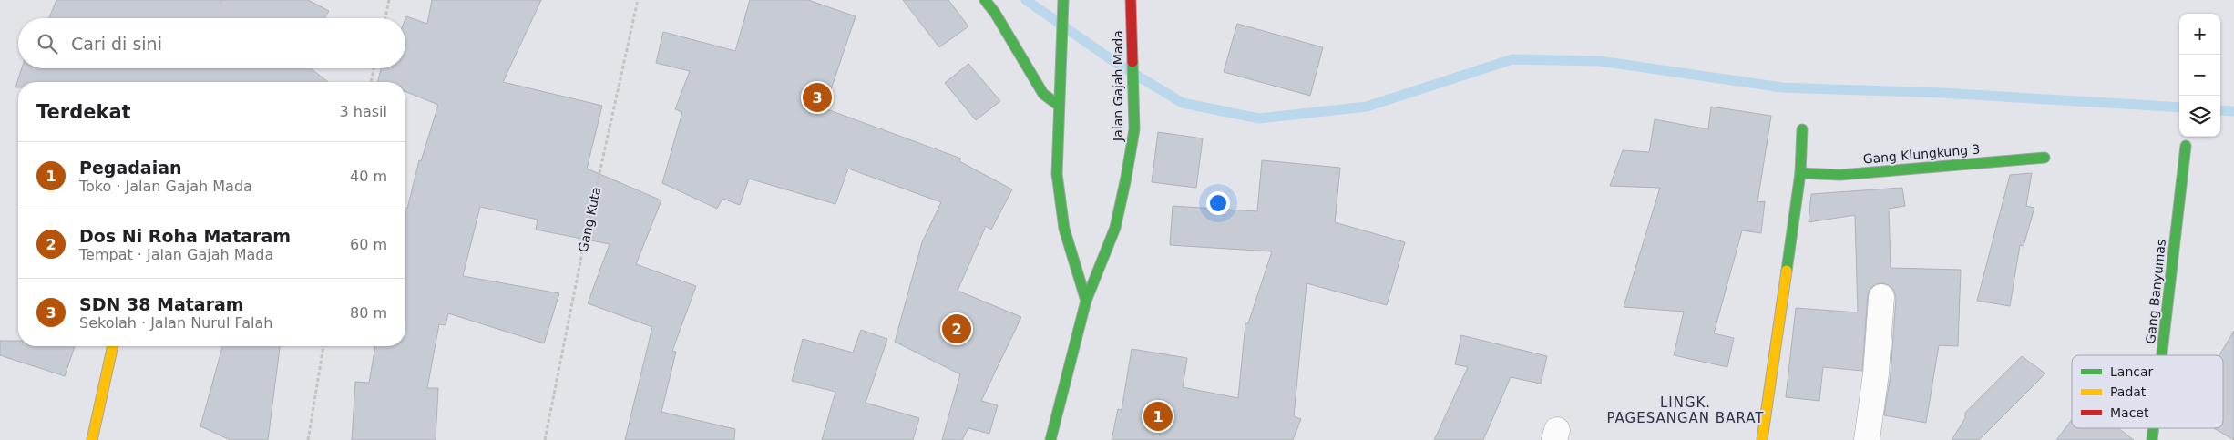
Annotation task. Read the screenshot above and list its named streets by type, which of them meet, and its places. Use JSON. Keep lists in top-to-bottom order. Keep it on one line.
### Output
{"streets":{"street":["Jalan Gajah Mada","Gang Klungkung 3","Gang Banyumas"],"path":["Gang Kuta"]},"districts":["LINGK. PAGESANGAN BARAT"],"legend":["Lancar","Padat","Macet"],"page":{"map_buttons":["+","−"],"search":"Cari di sini","pins":["3","2","1"],"heading":["Terdekat","3 hasil"],"list":[{"mark":"1","name":"Pegadaian","note":"Toko · Jalan Gajah Mada","value":"40 m"},{"mark":"2","name":"Dos Ni Roha Mataram","note":"Tempat · Jalan Gajah Mada","value":"60 m"},{"mark":"3","name":"SDN 38 Mataram","note":"Sekolah · Jalan Nurul Falah","value":"80 m"}]}}
